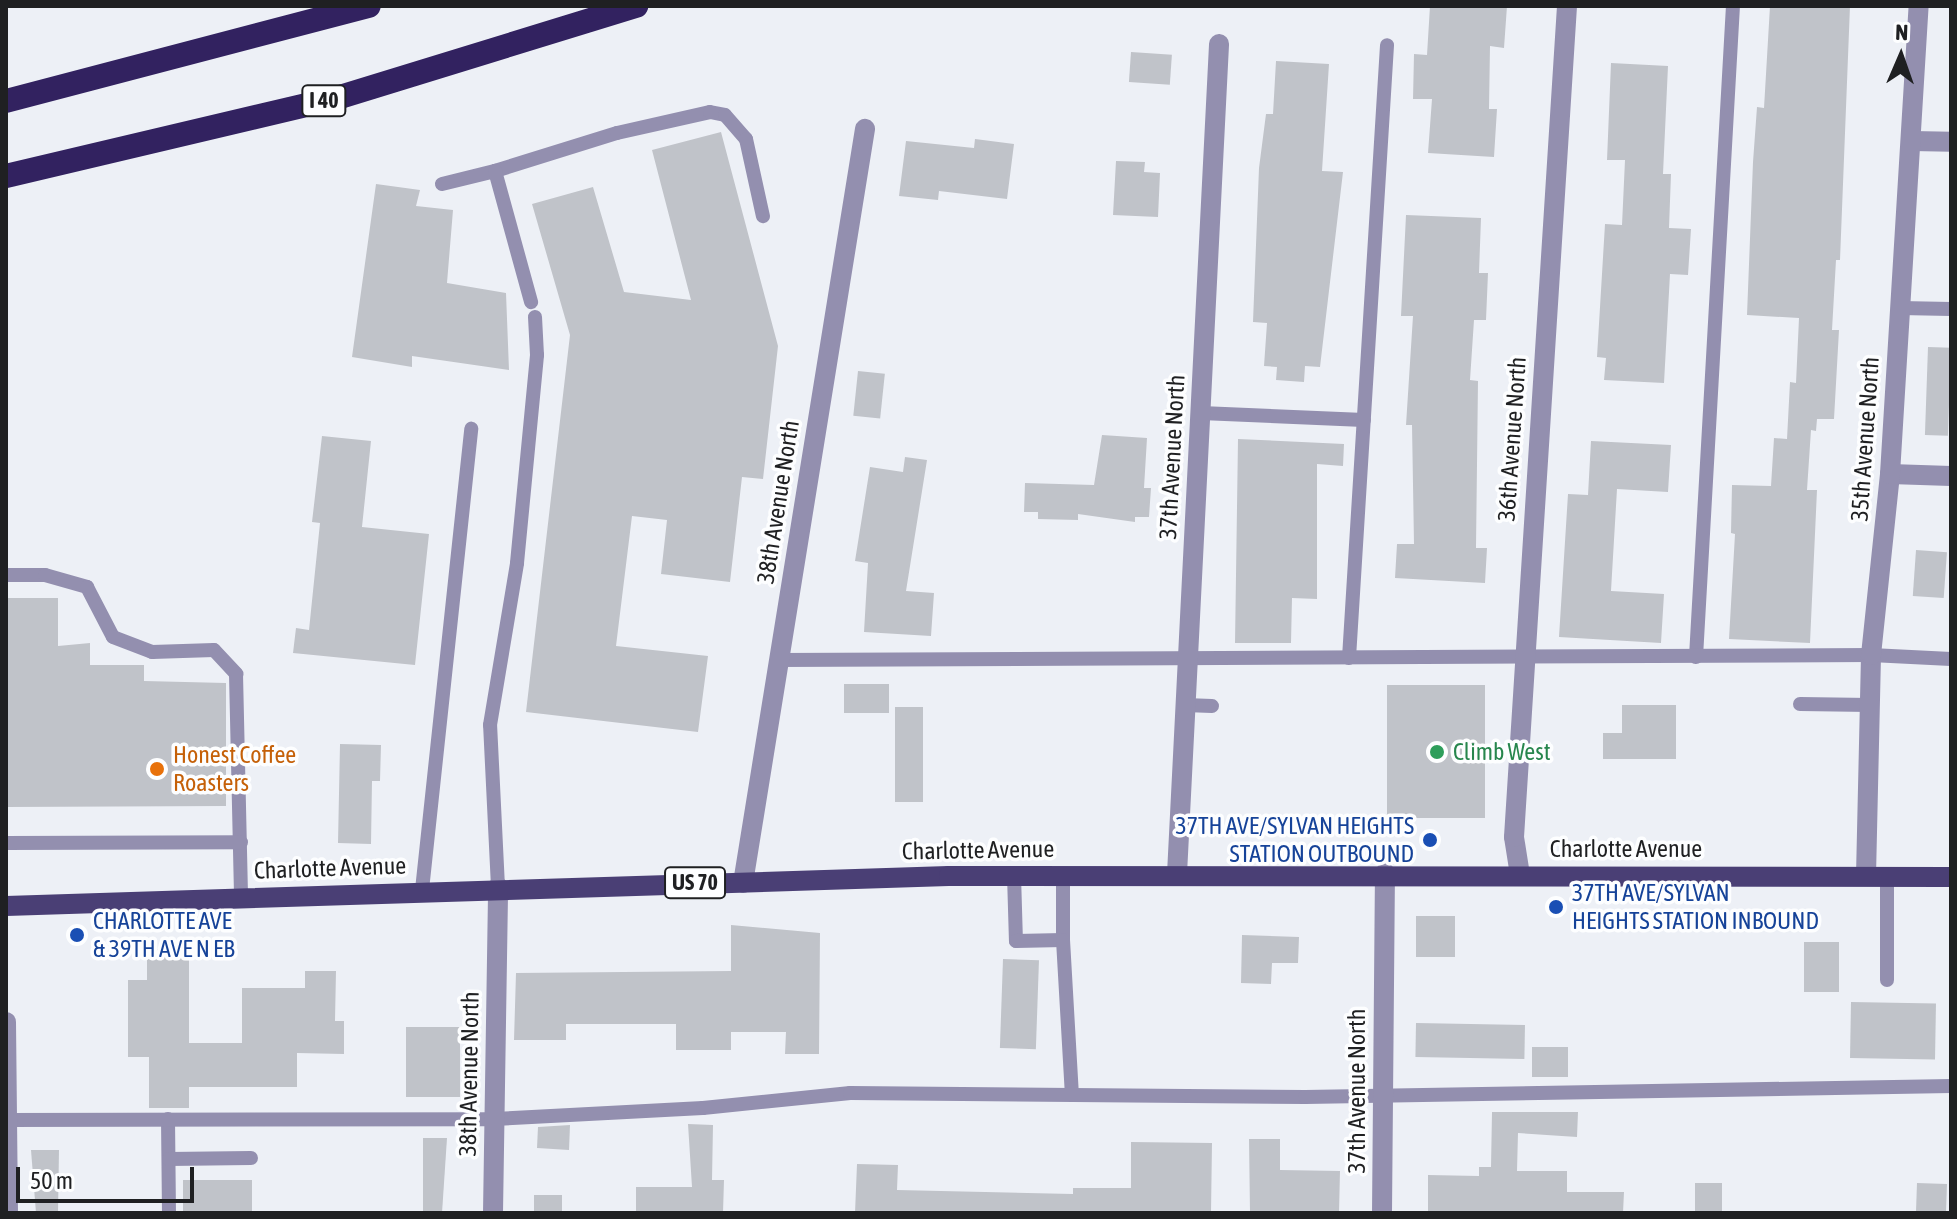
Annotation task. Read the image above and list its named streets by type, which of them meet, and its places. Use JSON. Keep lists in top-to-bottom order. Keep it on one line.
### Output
{"streets":{"highway":["I 40"],"main road":["Charlotte Avenue","US 70"],"street":["36th Avenue North","35th Avenue North","37th Avenue North","38th Avenue North"]},"crossings":[["36th Avenue North","Charlotte Avenue"],["35th Avenue North","Charlotte Avenue"],["37th Avenue North","Charlotte Avenue"],["38th Avenue North","Charlotte Avenue"]],"places":["Climb West","Honest Coffee Roasters","37TH AVE/SYLVAN HEIGHTS STATION OUTBOUND","37TH AVE/SYLVAN HEIGHTS STATION INBOUND","CHARLOTTE AVE & 39TH AVE N EB"],"scale_bar":"50 m","north":"top"}
